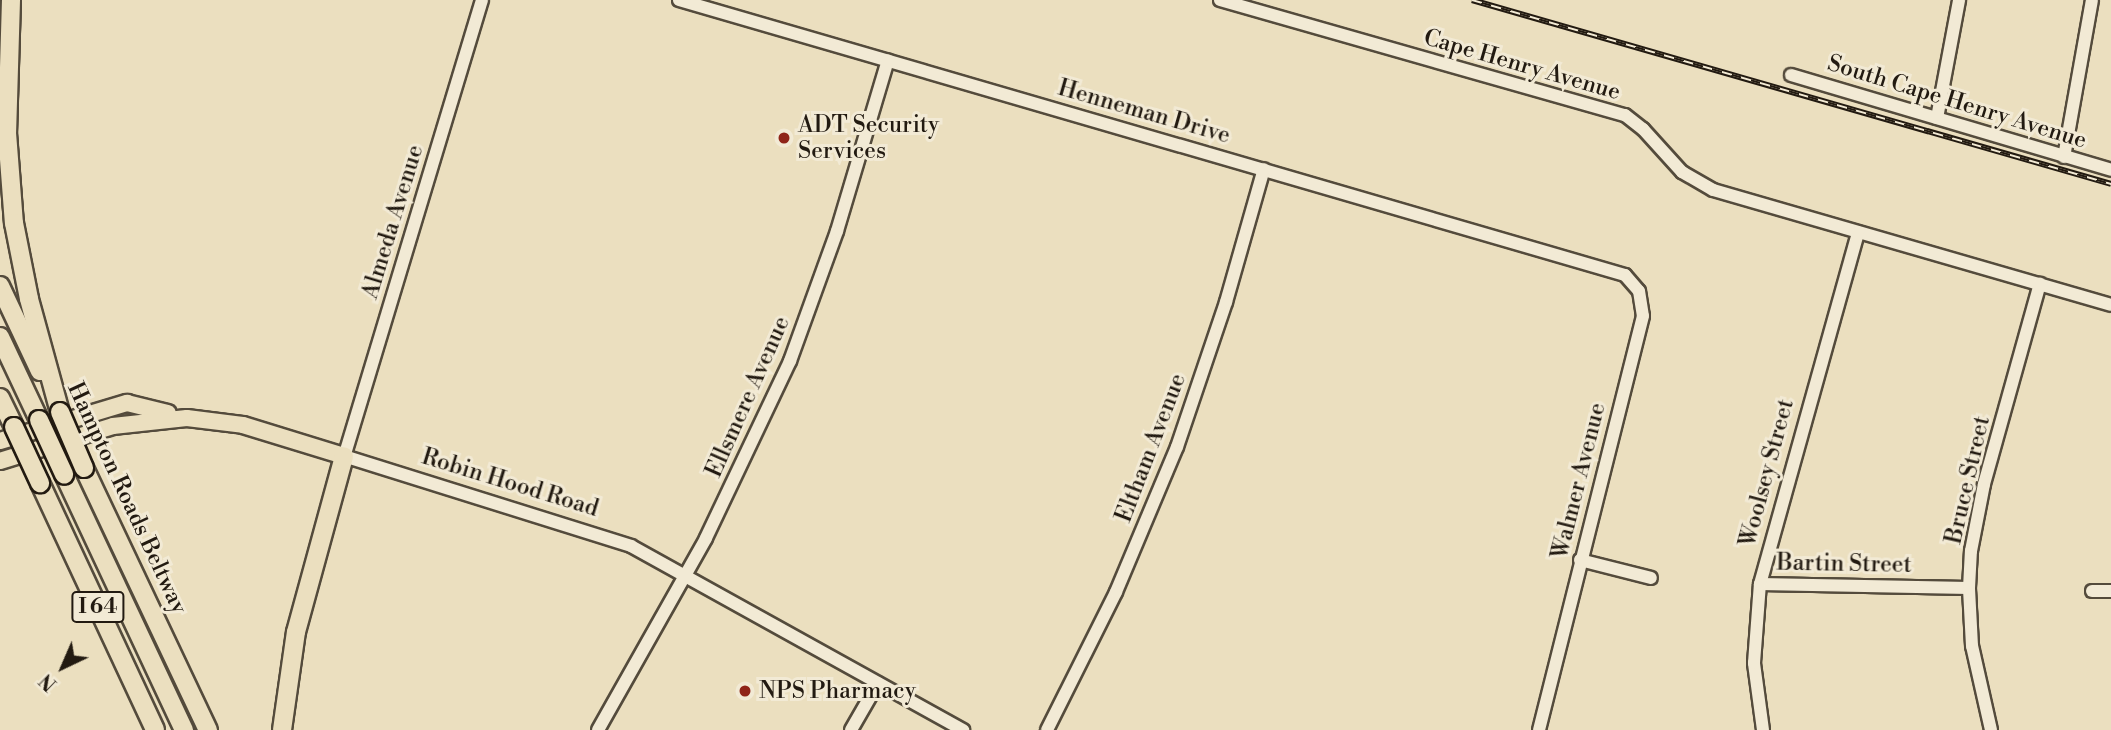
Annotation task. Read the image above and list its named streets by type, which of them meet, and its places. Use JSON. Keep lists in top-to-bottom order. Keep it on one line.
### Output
{"streets":{"highway":["Hampton Roads Beltway","I 64"],"main road":["Robin Hood Road"],"street":["Cape Henry Avenue","South Cape Henry Avenue","Henneman Drive","Almeda Avenue","Ellsmere Avenue","Eltham Avenue","Woolsey Street","Bruce Street","Walmer Avenue","Bartin Street"]},"crossings":[["Cape Henry Avenue","Woolsey Street"],["Cape Henry Avenue","Bruce Street"],["Henneman Drive","Ellsmere Avenue"],["Henneman Drive","Eltham Avenue"],["Henneman Drive","Walmer Avenue"],["Almeda Avenue","Robin Hood Road"],["Ellsmere Avenue","Robin Hood Road"],["Woolsey Street","Bartin Street"],["Bruce Street","Bartin Street"]],"places":["ADT Security Services","NPS Pharmacy"],"north":"bottom left"}
